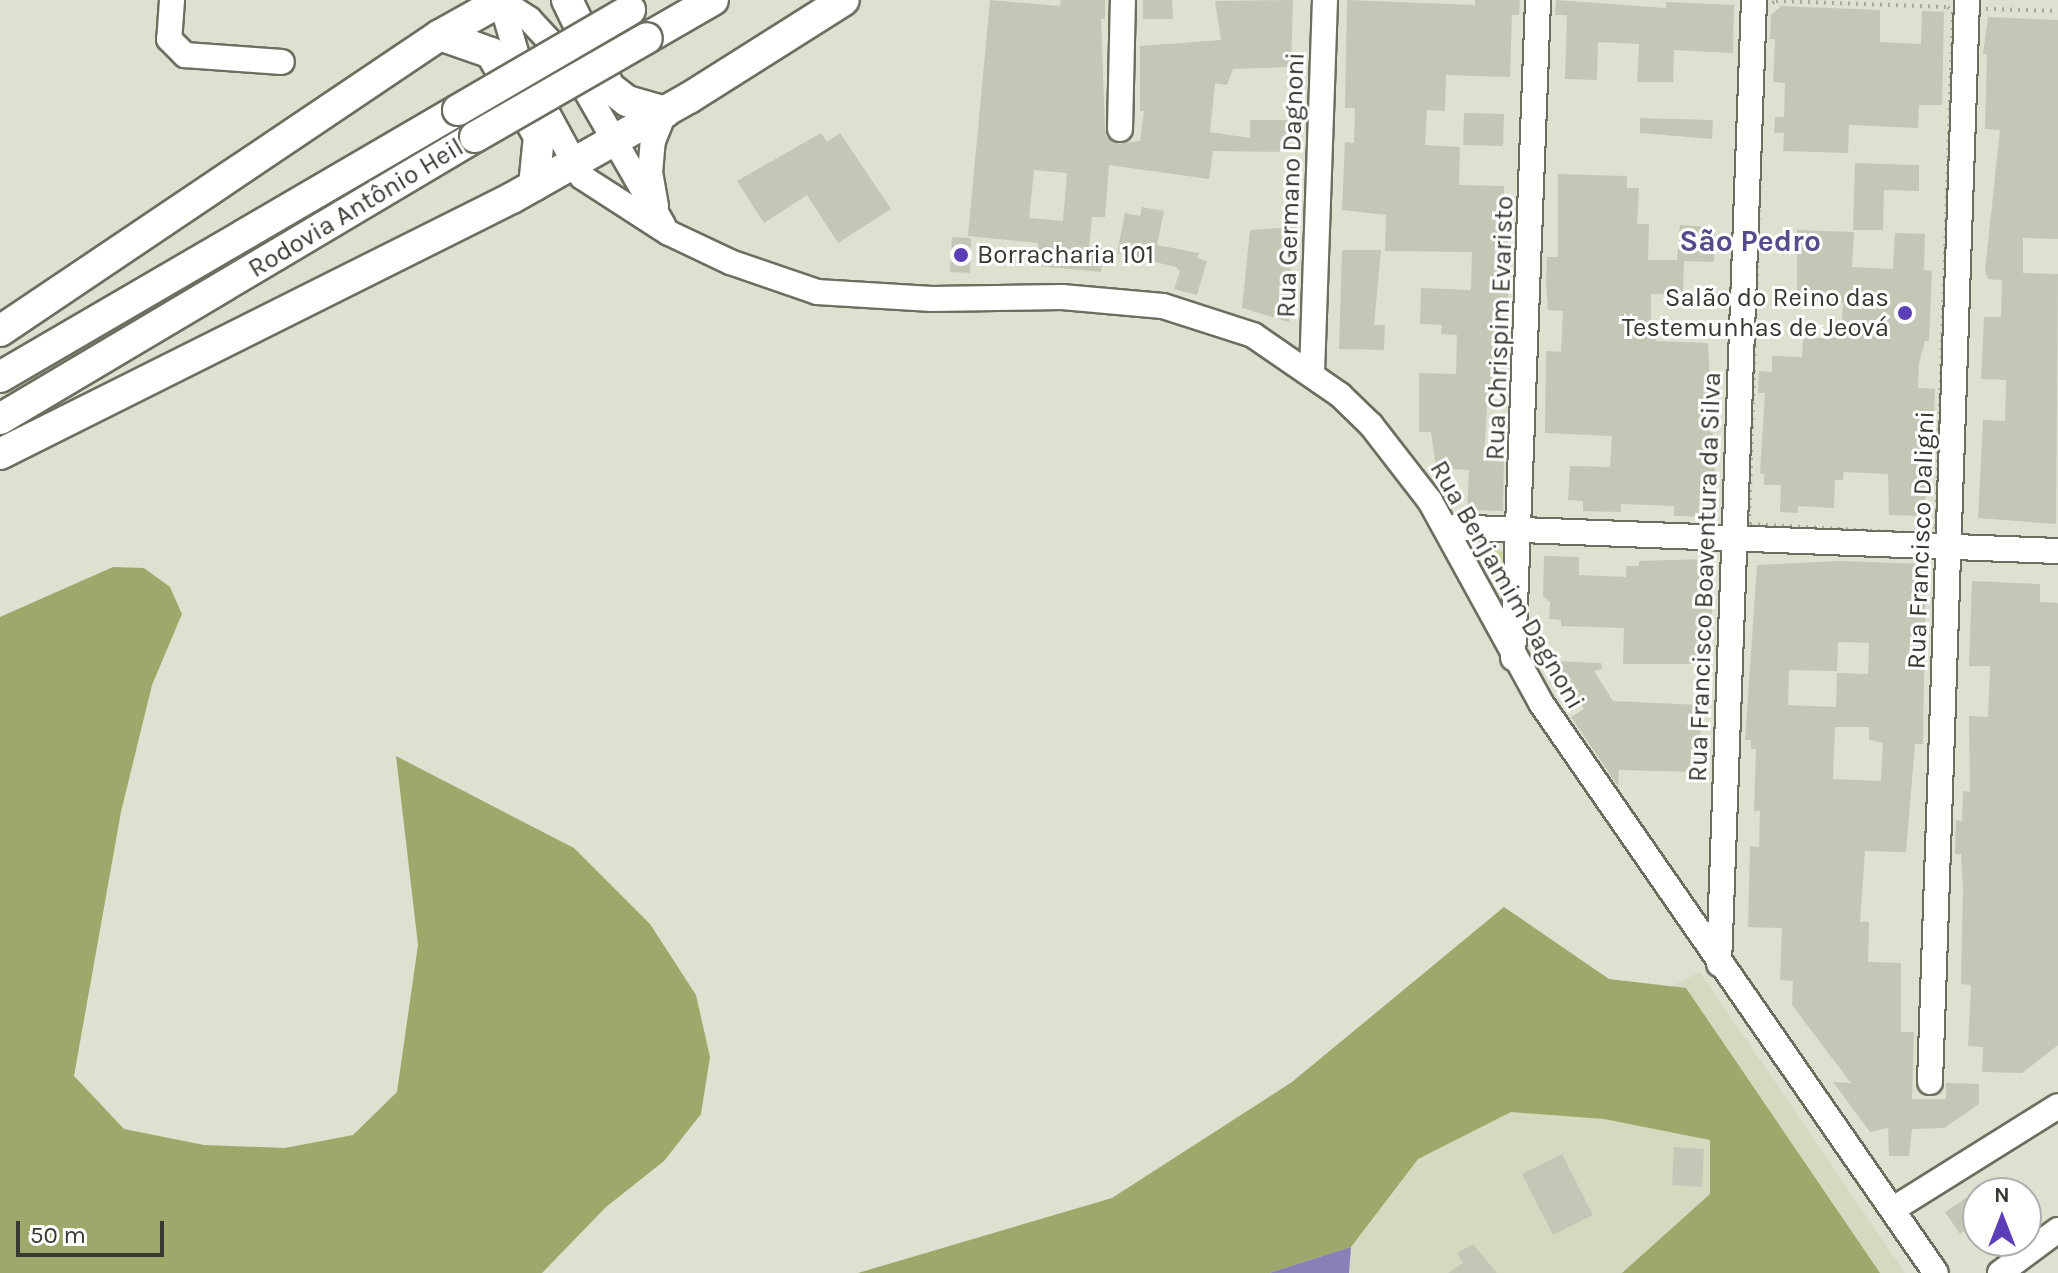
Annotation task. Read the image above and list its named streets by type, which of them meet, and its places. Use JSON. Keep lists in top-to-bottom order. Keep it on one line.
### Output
{"streets":{"main road":["Rodovia Antônio Heil"],"street":["Rua Germano Dagnoni","Rua Chrispim Evaristo","Rua Francisco Daligni","Rua Francisco Boaventura da Silva","Rua Benjamim Dagnoni"]},"crossings":[["Rua Germano Dagnoni","Rua Benjamim Dagnoni"],["Rua Chrispim Evaristo","Rua Benjamim Dagnoni"],["Rua Francisco Boaventura da Silva","Rua Benjamim Dagnoni"]],"districts":["São Pedro"],"places":["Borracharia 101","Salão do Reino das Testemunhas de Jeová"],"scale_bar":"50 m","north":"top"}
